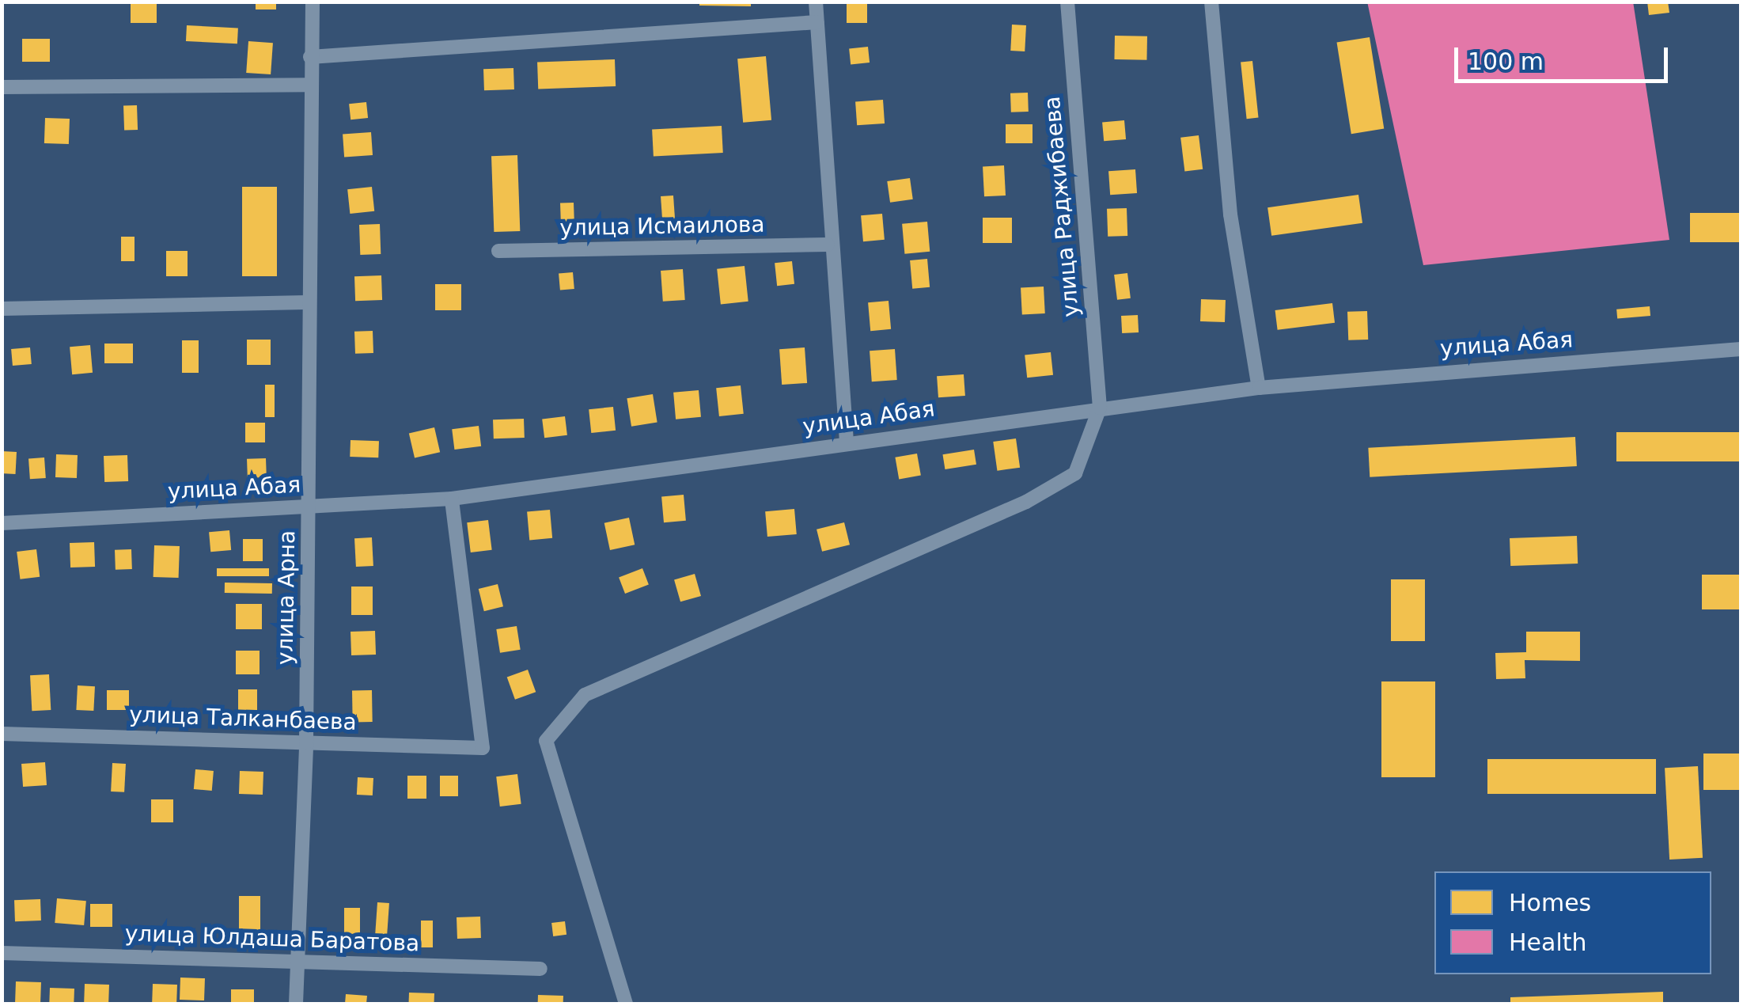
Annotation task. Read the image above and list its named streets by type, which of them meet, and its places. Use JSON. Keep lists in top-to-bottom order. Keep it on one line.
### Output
{"streets":{"street":["улица Раджибаева","улица Исмаилова","улица Абая","улица Арна","улица Талканбаева","улица Юлдаша Баратова"]},"crossings":[["улица Раджибаева","улица Абая"],["улица Абая","улица Арна"],["улица Абая","улица Талканбаева"],["улица Арна","улица Талканбаева"],["улица Арна","улица Юлдаша Баратова"]],"legend":["Homes","Health"],"scale_bar":"100 m"}
